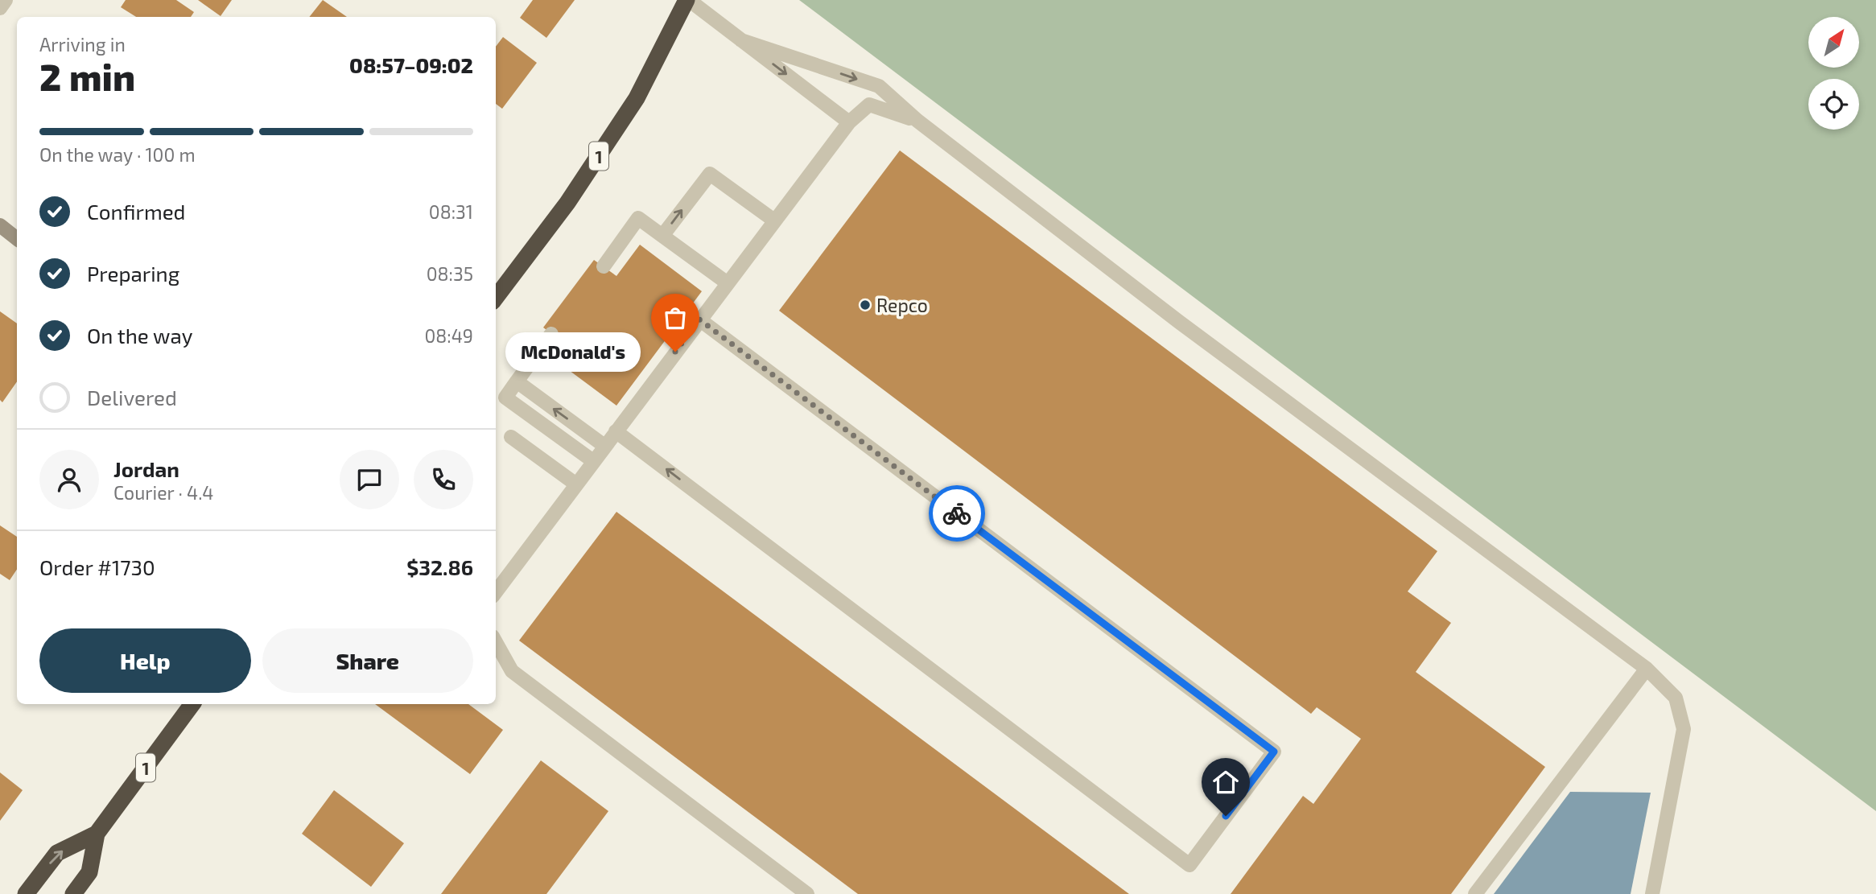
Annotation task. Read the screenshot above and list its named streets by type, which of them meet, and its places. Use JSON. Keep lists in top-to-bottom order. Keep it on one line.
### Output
{"streets":{"highway":["1"]},"places":["Repco","McDonald's"],"north":"top right","page":{"heading":["2 min","Arriving in","08:57–09:02"],"panel":["Jordan","Courier · 4.4","Order #1730","$32.86"],"bar":"On the way · 100 m","list":[["Confirmed","08:31"],["Preparing","08:35"],["On the way","08:49"],"Delivered"],"bubble":"McDonald's","buttons":["Help","Share"]}}
